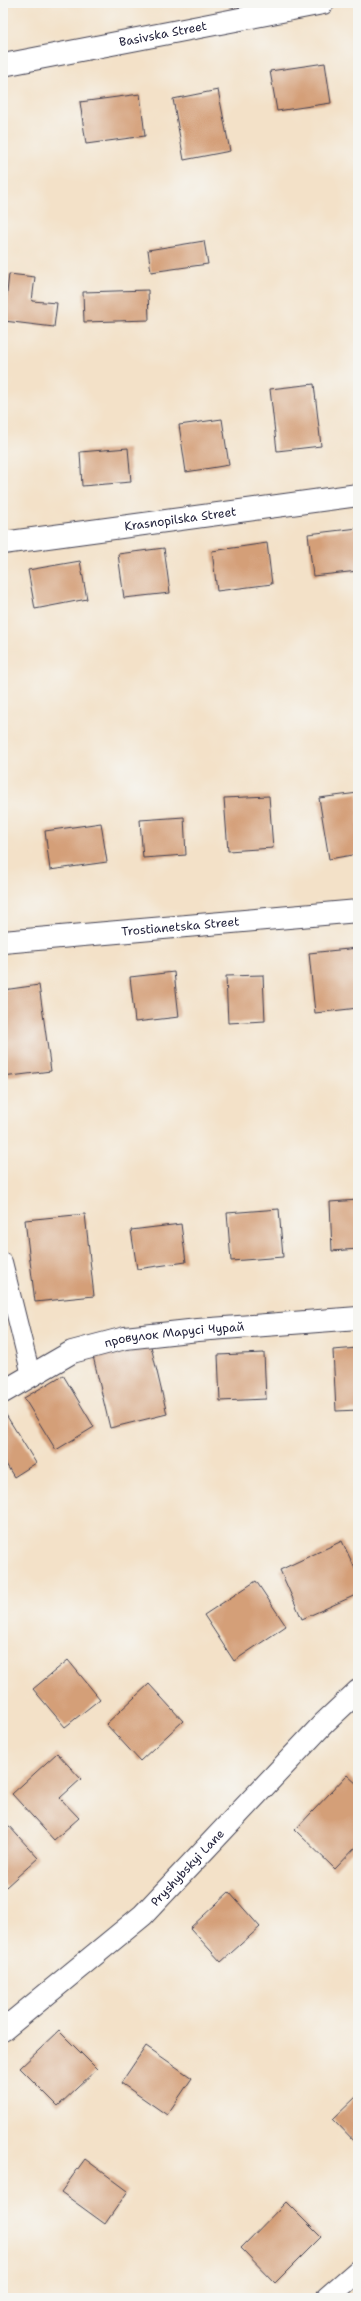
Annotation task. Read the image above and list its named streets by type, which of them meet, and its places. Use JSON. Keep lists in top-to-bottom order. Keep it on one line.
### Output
{"streets":{"street":["Basivska Street","Krasnopilska Street","Trostianetska Street","провулок Марусі Чурай","Pryshybskyi Lane"]}}
